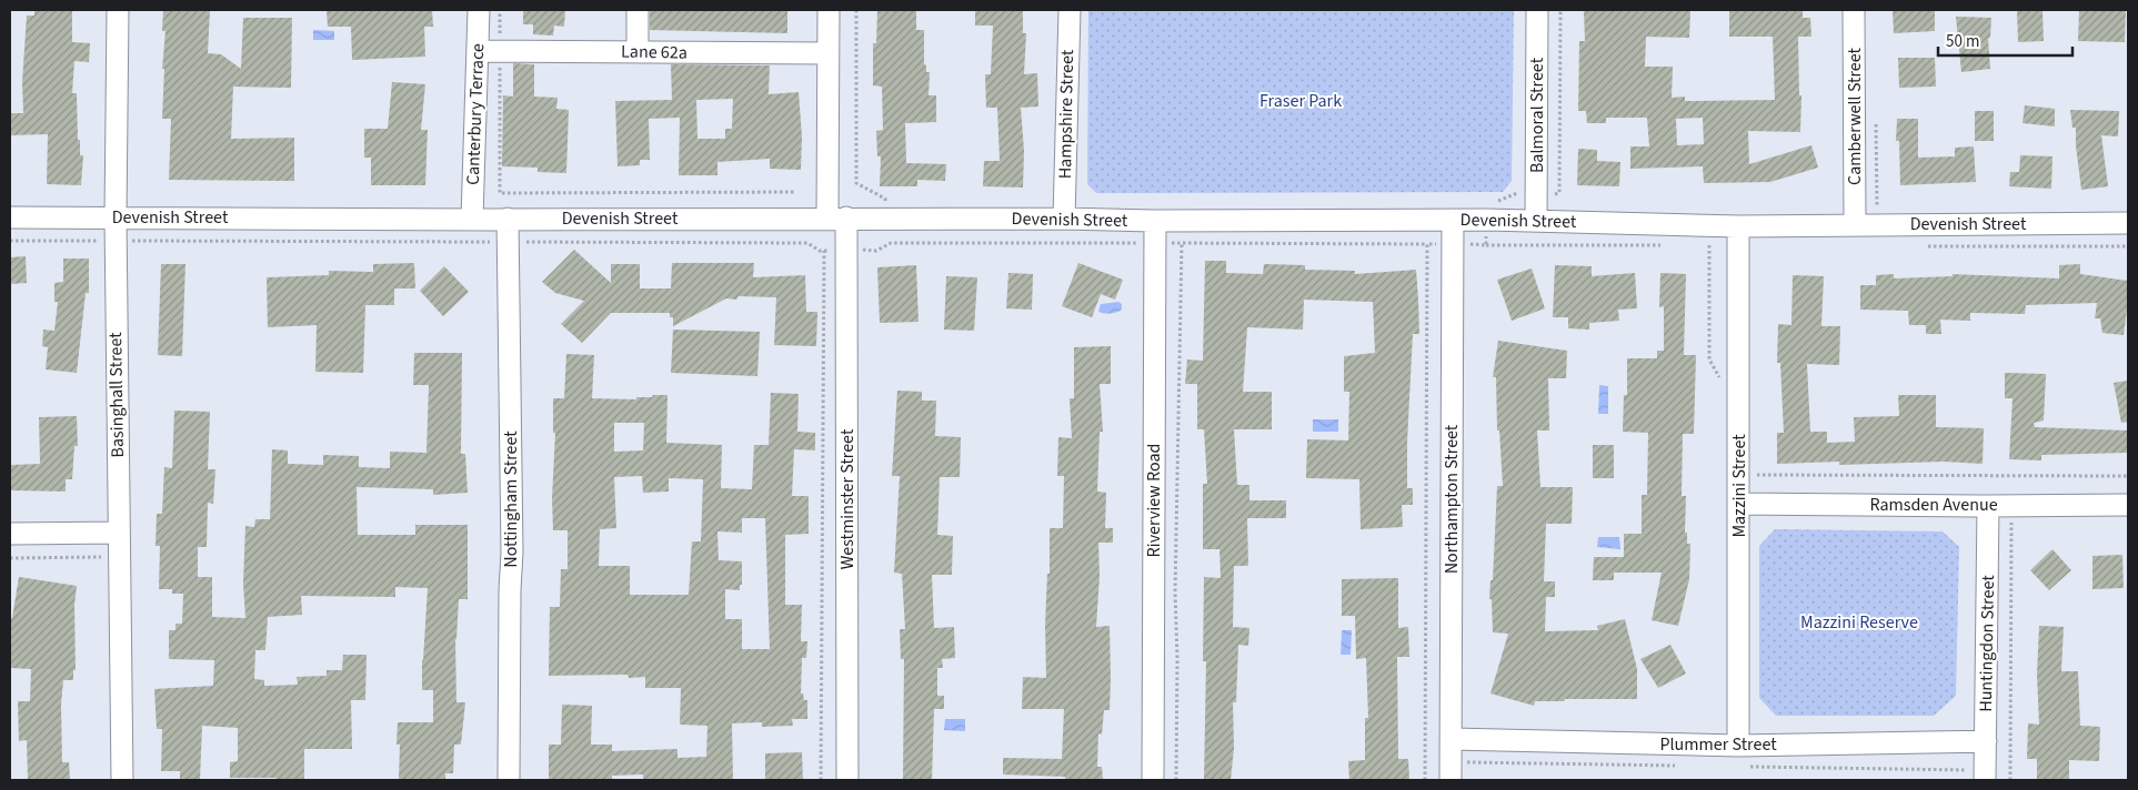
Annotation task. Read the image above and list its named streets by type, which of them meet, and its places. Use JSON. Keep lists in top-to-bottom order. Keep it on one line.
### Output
{"streets":{"street":["Lane 62a","Canterbury Terrace","Hampshire Street","Balmoral Street","Camberwell Street","Devenish Street","Basinghall Street","Mazzini Street","Nottingham Street","Westminster Street","Northampton Street","Riverview Road","Ramsden Avenue","Huntingdon Street","Plummer Street"]},"crossings":[["Lane 62a","Canterbury Terrace"],["Lane 62a","Westminster Street"],["Canterbury Terrace","Devenish Street"],["Hampshire Street","Devenish Street"],["Balmoral Street","Devenish Street"],["Camberwell Street","Devenish Street"],["Devenish Street","Basinghall Street"],["Devenish Street","Mazzini Street"],["Devenish Street","Nottingham Street"],["Devenish Street","Westminster Street"],["Devenish Street","Northampton Street"],["Devenish Street","Riverview Road"],["Mazzini Street","Ramsden Avenue"],["Mazzini Street","Plummer Street"],["Northampton Street","Plummer Street"],["Ramsden Avenue","Huntingdon Street"],["Huntingdon Street","Plummer Street"]],"parks":["Fraser Park","Mazzini Reserve"],"scale_bar":"50 m"}
